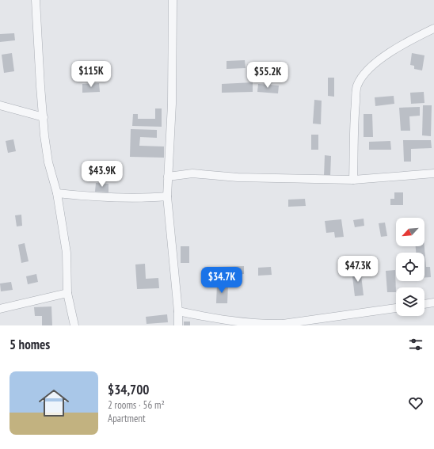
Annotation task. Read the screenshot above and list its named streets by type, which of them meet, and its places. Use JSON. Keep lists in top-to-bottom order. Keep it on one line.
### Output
{"north":"bottom left","page":{"price":["$115K","$55.2K","$43.9K","$47.3K","$34.7K"],"heading":"5 homes","list":[{"name":"$34,700","note":"2 rooms · 56 m² · Apartment"}]}}
